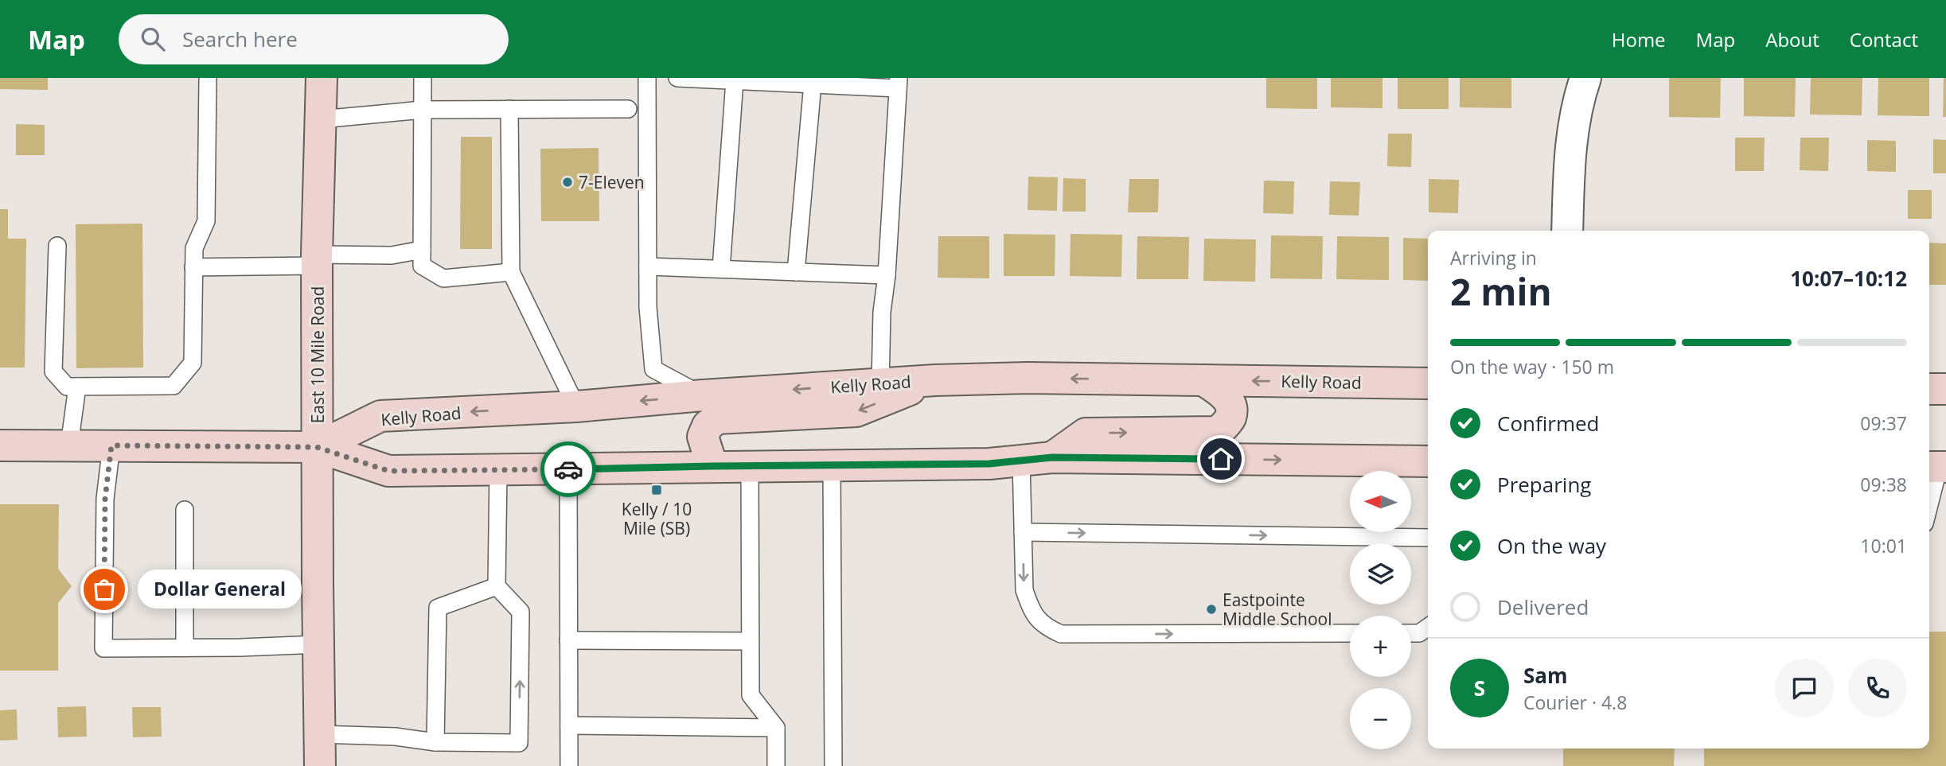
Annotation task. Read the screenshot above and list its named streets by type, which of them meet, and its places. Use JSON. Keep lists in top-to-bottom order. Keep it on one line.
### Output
{"streets":{"street":["East 10 Mile Road","Kelly Road"]},"crossings":[["East 10 Mile Road","Kelly Road"]],"places":{"other":["7-Eleven","Dollar General","Eastpointe Middle School"],"transit":["Kelly / 10 Mile (SB)"]},"north":"left","page":{"header":"Map","search":"Search here","nav":["Home","Map","About","Contact"],"heading":["2 min","Arriving in","10:07–10:12"],"panel":["Sam","Courier · 4.8"],"bar":"On the way · 150 m","list":[["Confirmed","09:37"],["Preparing","09:38"],["On the way","10:01"],"Delivered"],"map_buttons":["+","−"],"bubble":"Dollar General","round":"S"}}
